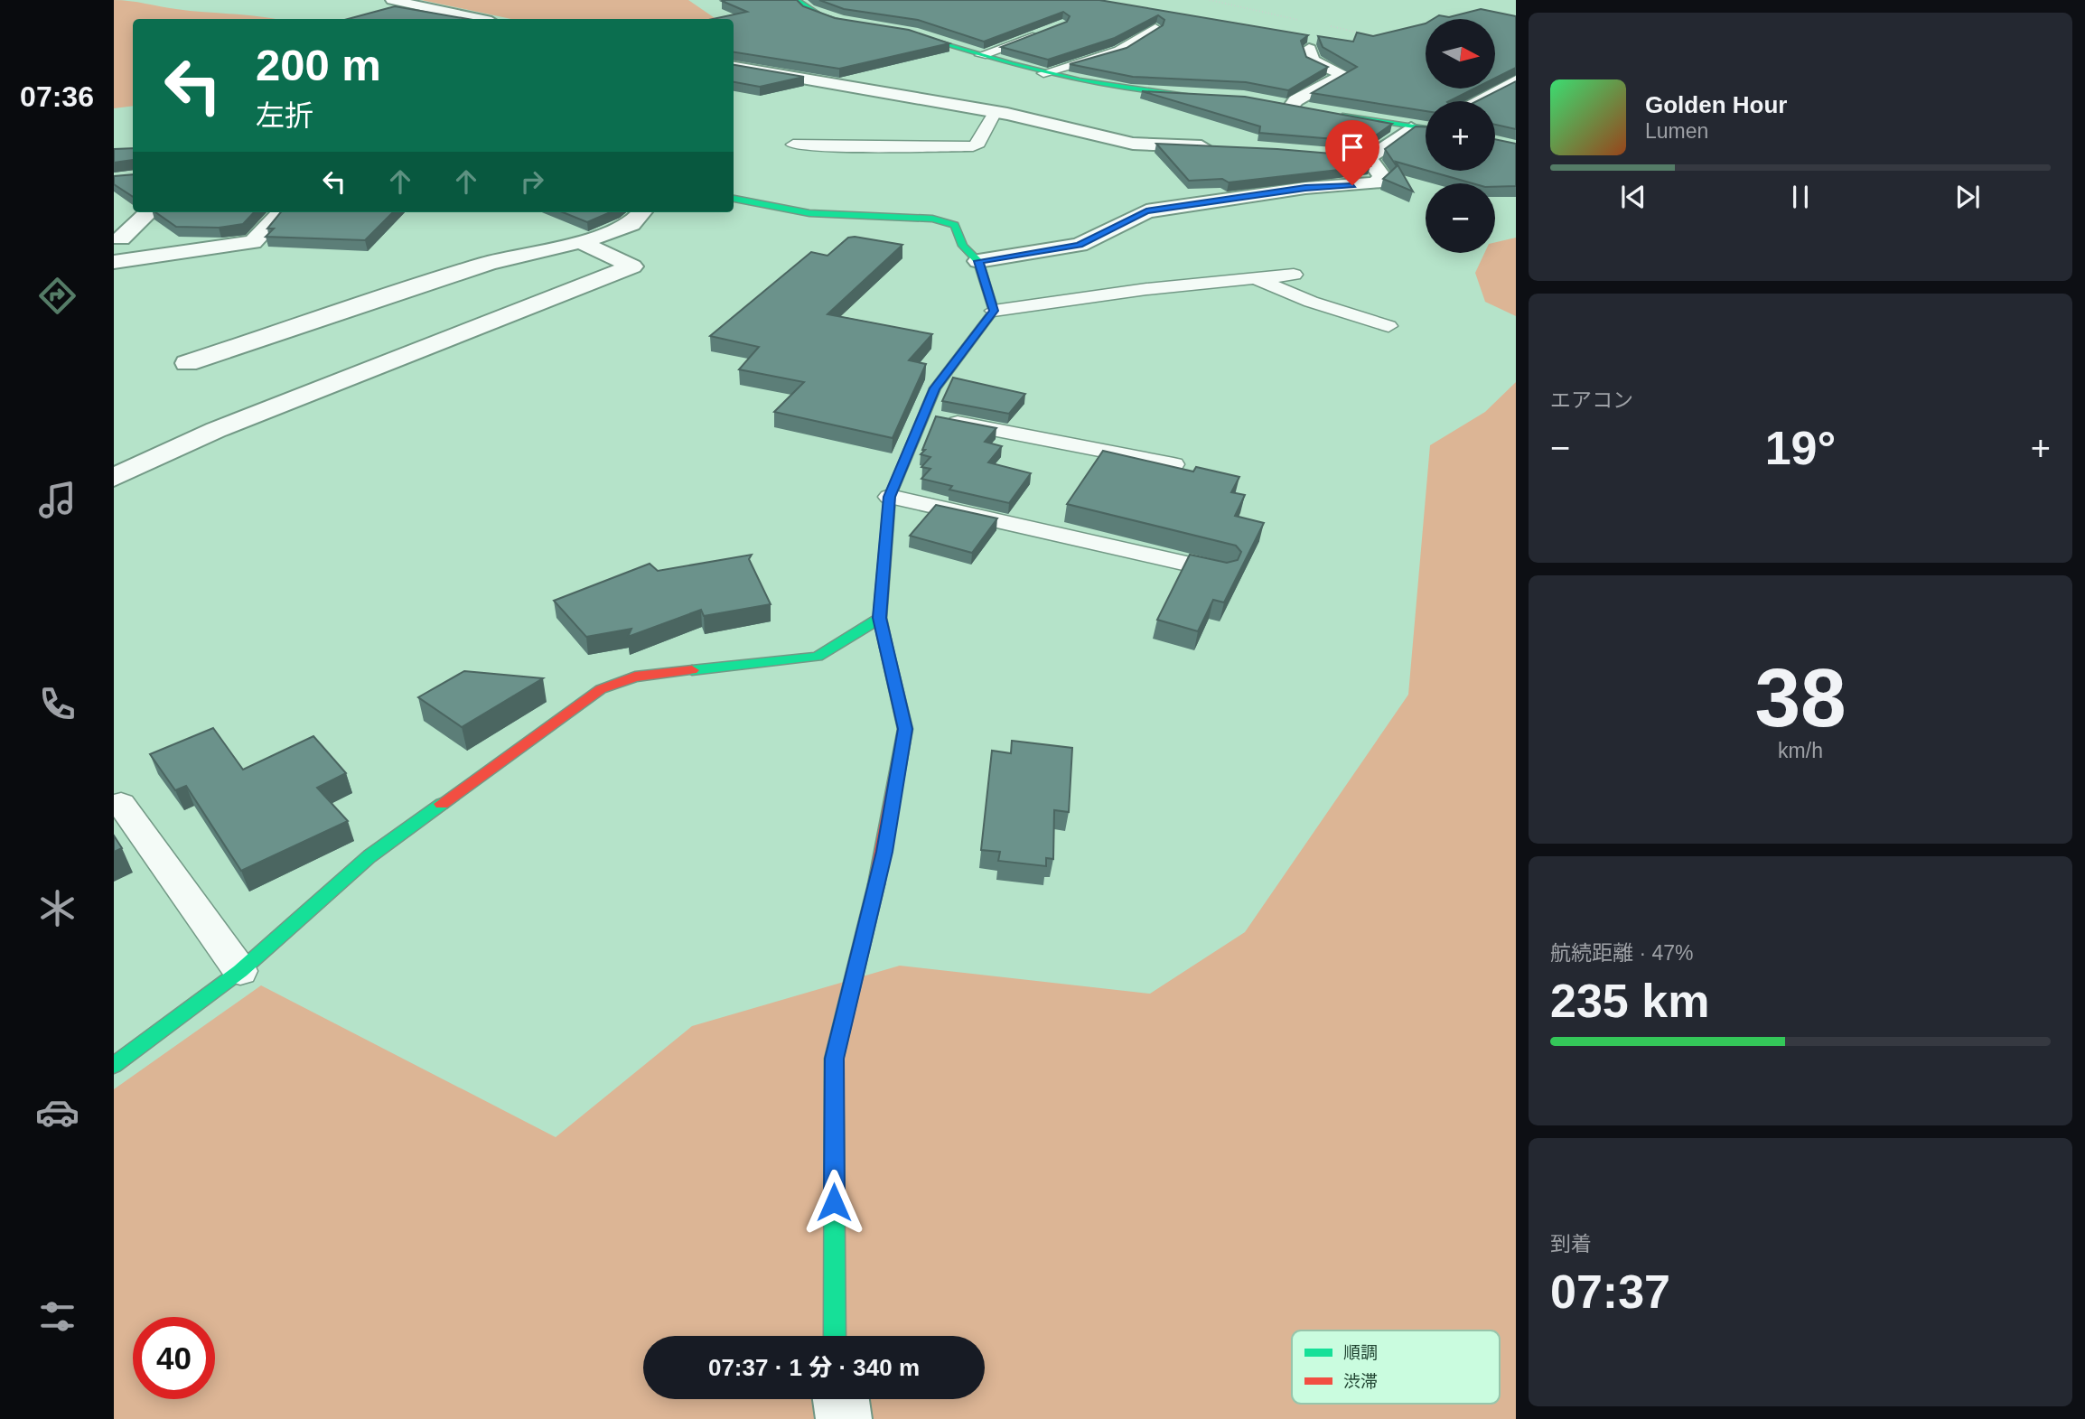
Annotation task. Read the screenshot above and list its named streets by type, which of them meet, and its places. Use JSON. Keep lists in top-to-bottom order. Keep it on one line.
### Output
{"legend":["順調","渋滞"],"north":"right","page":{"tabs":"07:36","map_buttons":["+","−"],"turn":["200 m","左折"],"song":["Golden Hour","Lumen"],"tile":["エアコン",["38","km/h"],["航続距離 · 47%","235 km"],["到着","07:37"]],"heat":["−","19°","+"],"limit":"40","trip":"07:37 · 1 分 · 340 m"}}
